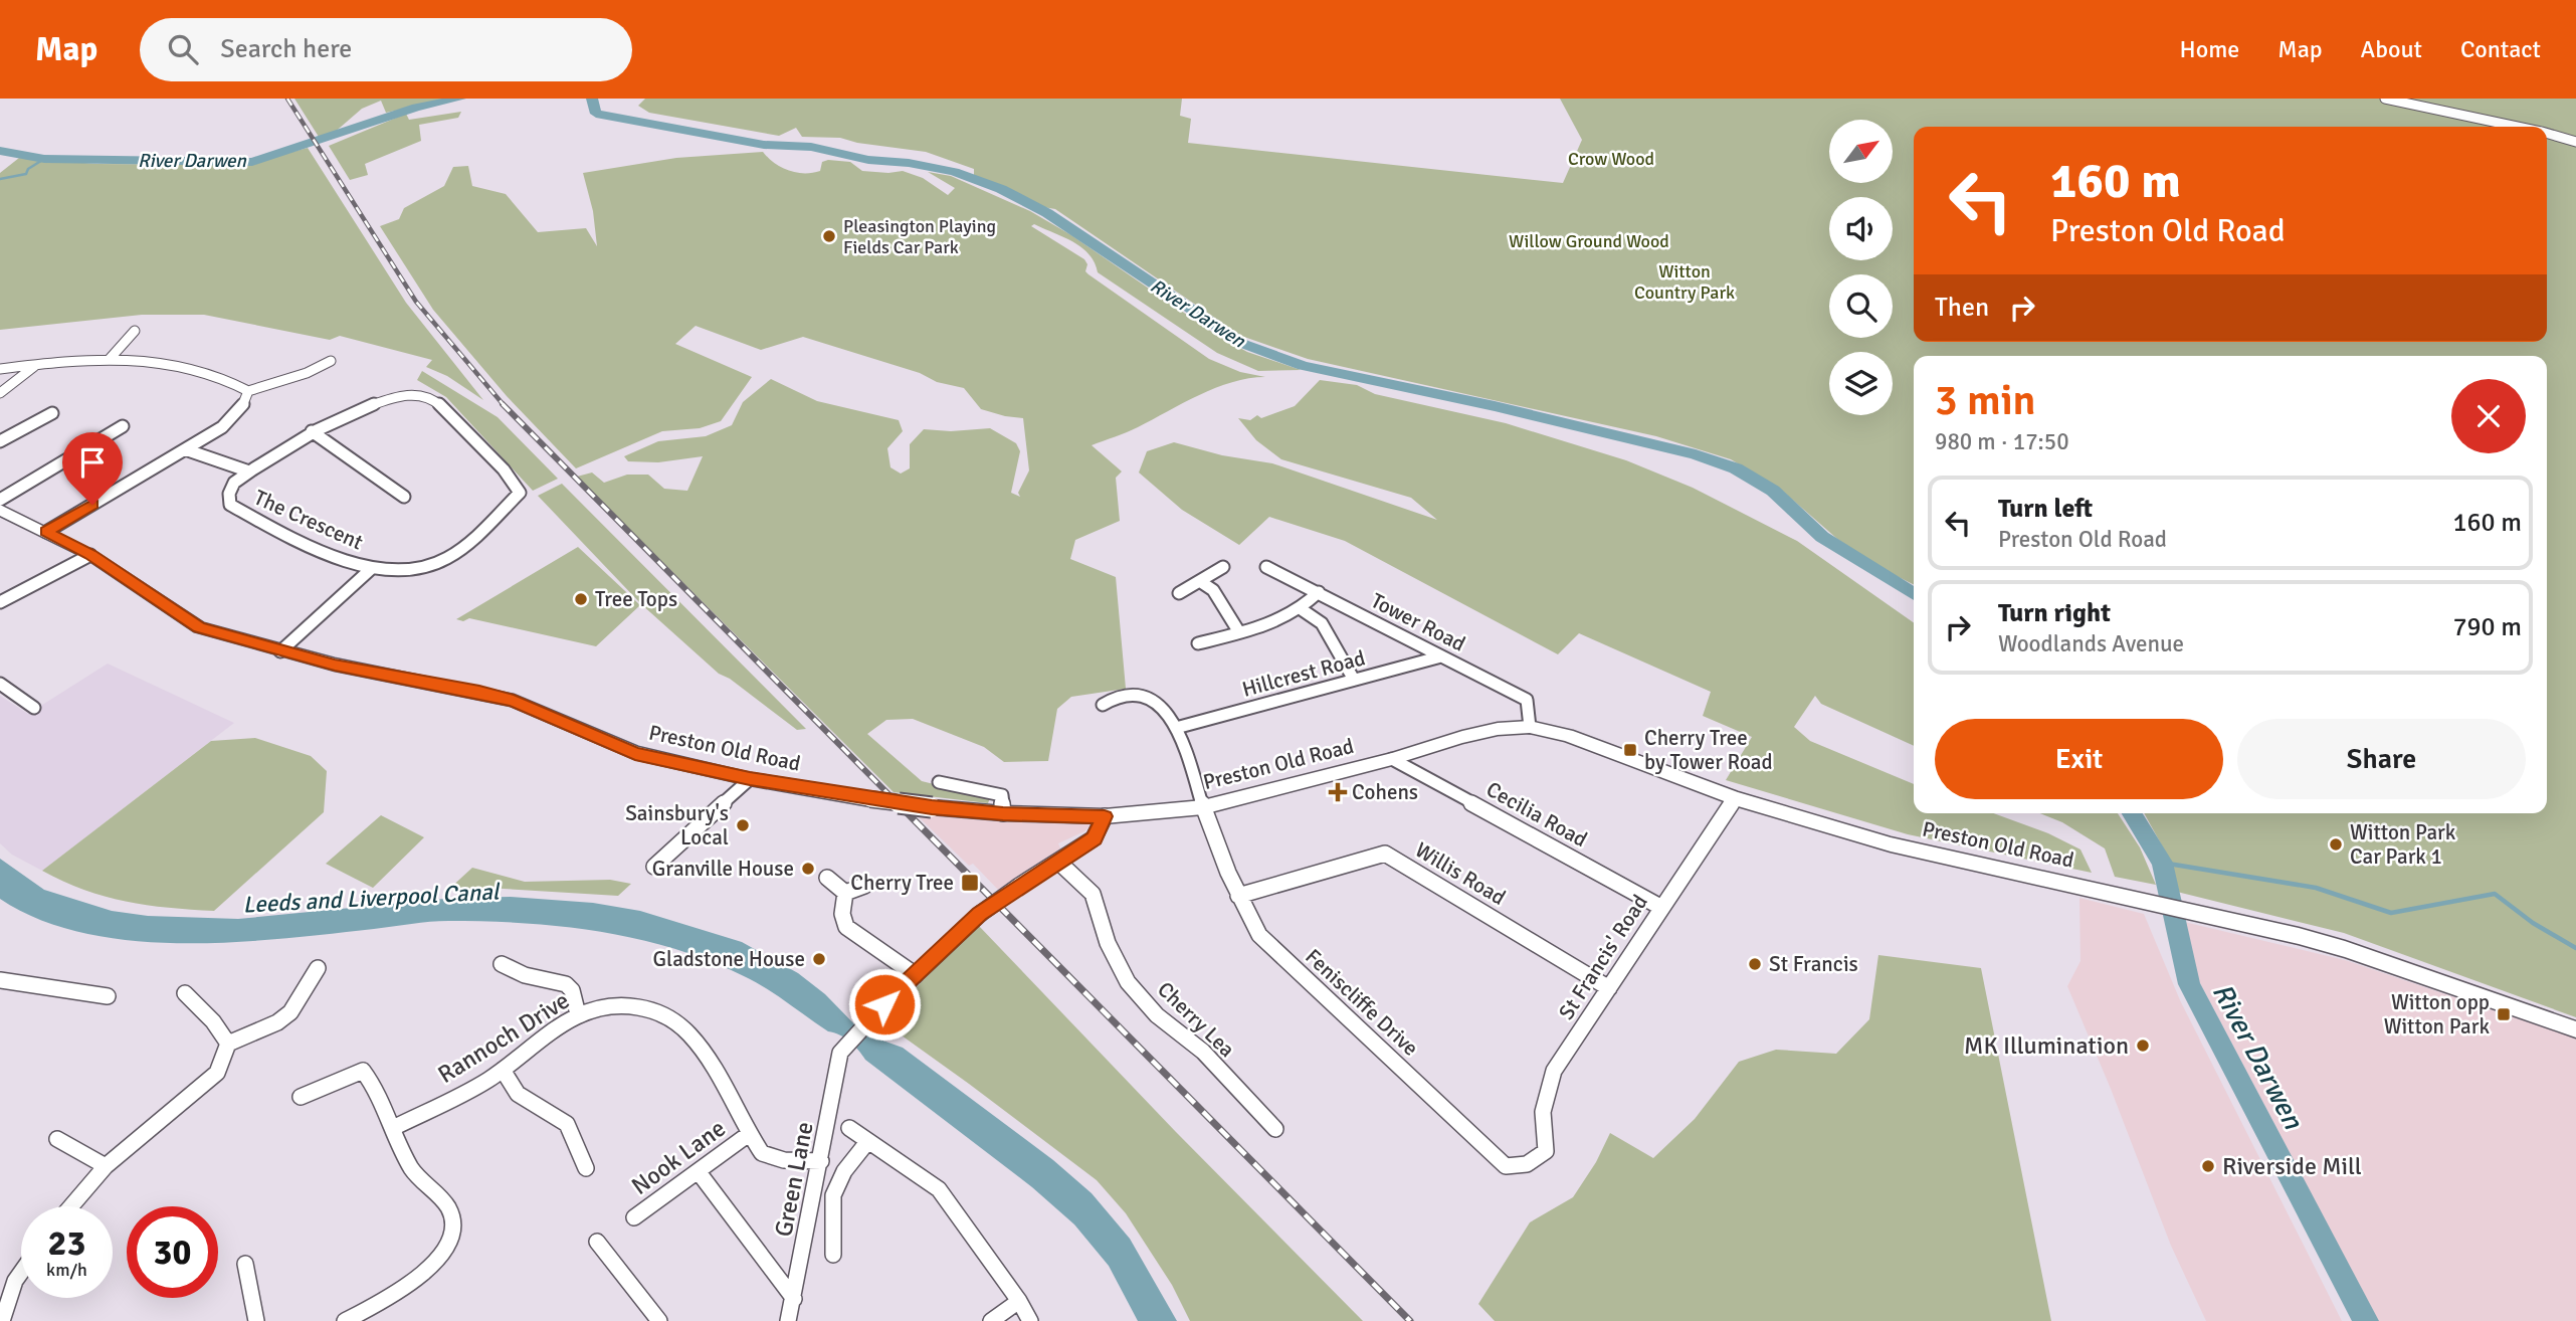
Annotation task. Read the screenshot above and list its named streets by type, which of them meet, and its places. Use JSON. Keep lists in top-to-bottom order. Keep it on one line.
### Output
{"streets":{"main road":["Preston Old Road"],"street":["The Crescent","Tower Road","Hillcrest Road","Cecilia Road","Willis Road","St Francis' Road","Feniscliffe Drive","Cherry Lea","Rannoch Drive","Nook Lane","Green Lane"]},"crossings":[["The Crescent","Preston Old Road"],["Tower Road","Hillcrest Road"],["Tower Road","Preston Old Road"],["Hillcrest Road","Feniscliffe Drive"],["Preston Old Road","Cecilia Road"],["Preston Old Road","St Francis' Road"],["Preston Old Road","Feniscliffe Drive"],["Cecilia Road","St Francis' Road"],["Willis Road","St Francis' Road"],["Willis Road","Feniscliffe Drive"],["St Francis' Road","Feniscliffe Drive"],["Rannoch Drive","Nook Lane"],["Rannoch Drive","Green Lane"]],"water":["River Darwen","Leeds and Liverpool Canal"],"parks":["Crow Wood","Willow Ground Wood","Witton Country Park"],"places":{"other":["Pleasington Playing Fields Car Park","Tree Tops","Sainsbury's Local","Witton Park Car Park 1","Granville House","Gladstone House","St Francis","MK Illumination","Riverside Mill"],"transit":["Cherry Tree by Tower Road","Cherry Tree","Witton opp Witton Park"],"health":["Cohens"]},"north":"top right","page":{"header":"Map","search":"Search here","nav":["Home","Map","About","Contact"],"turn":["160 m","Preston Old Road"],"then":"Then","heading":["3 min","980 m · 17:50"],"list":[{"name":"Turn left","note":"Preston Old Road","value":"160 m"},{"name":"Turn right","note":"Woodlands Avenue","value":"790 m"}],"buttons":["Exit","Share"],"speed":"23 km/h","limit":"30"}}
